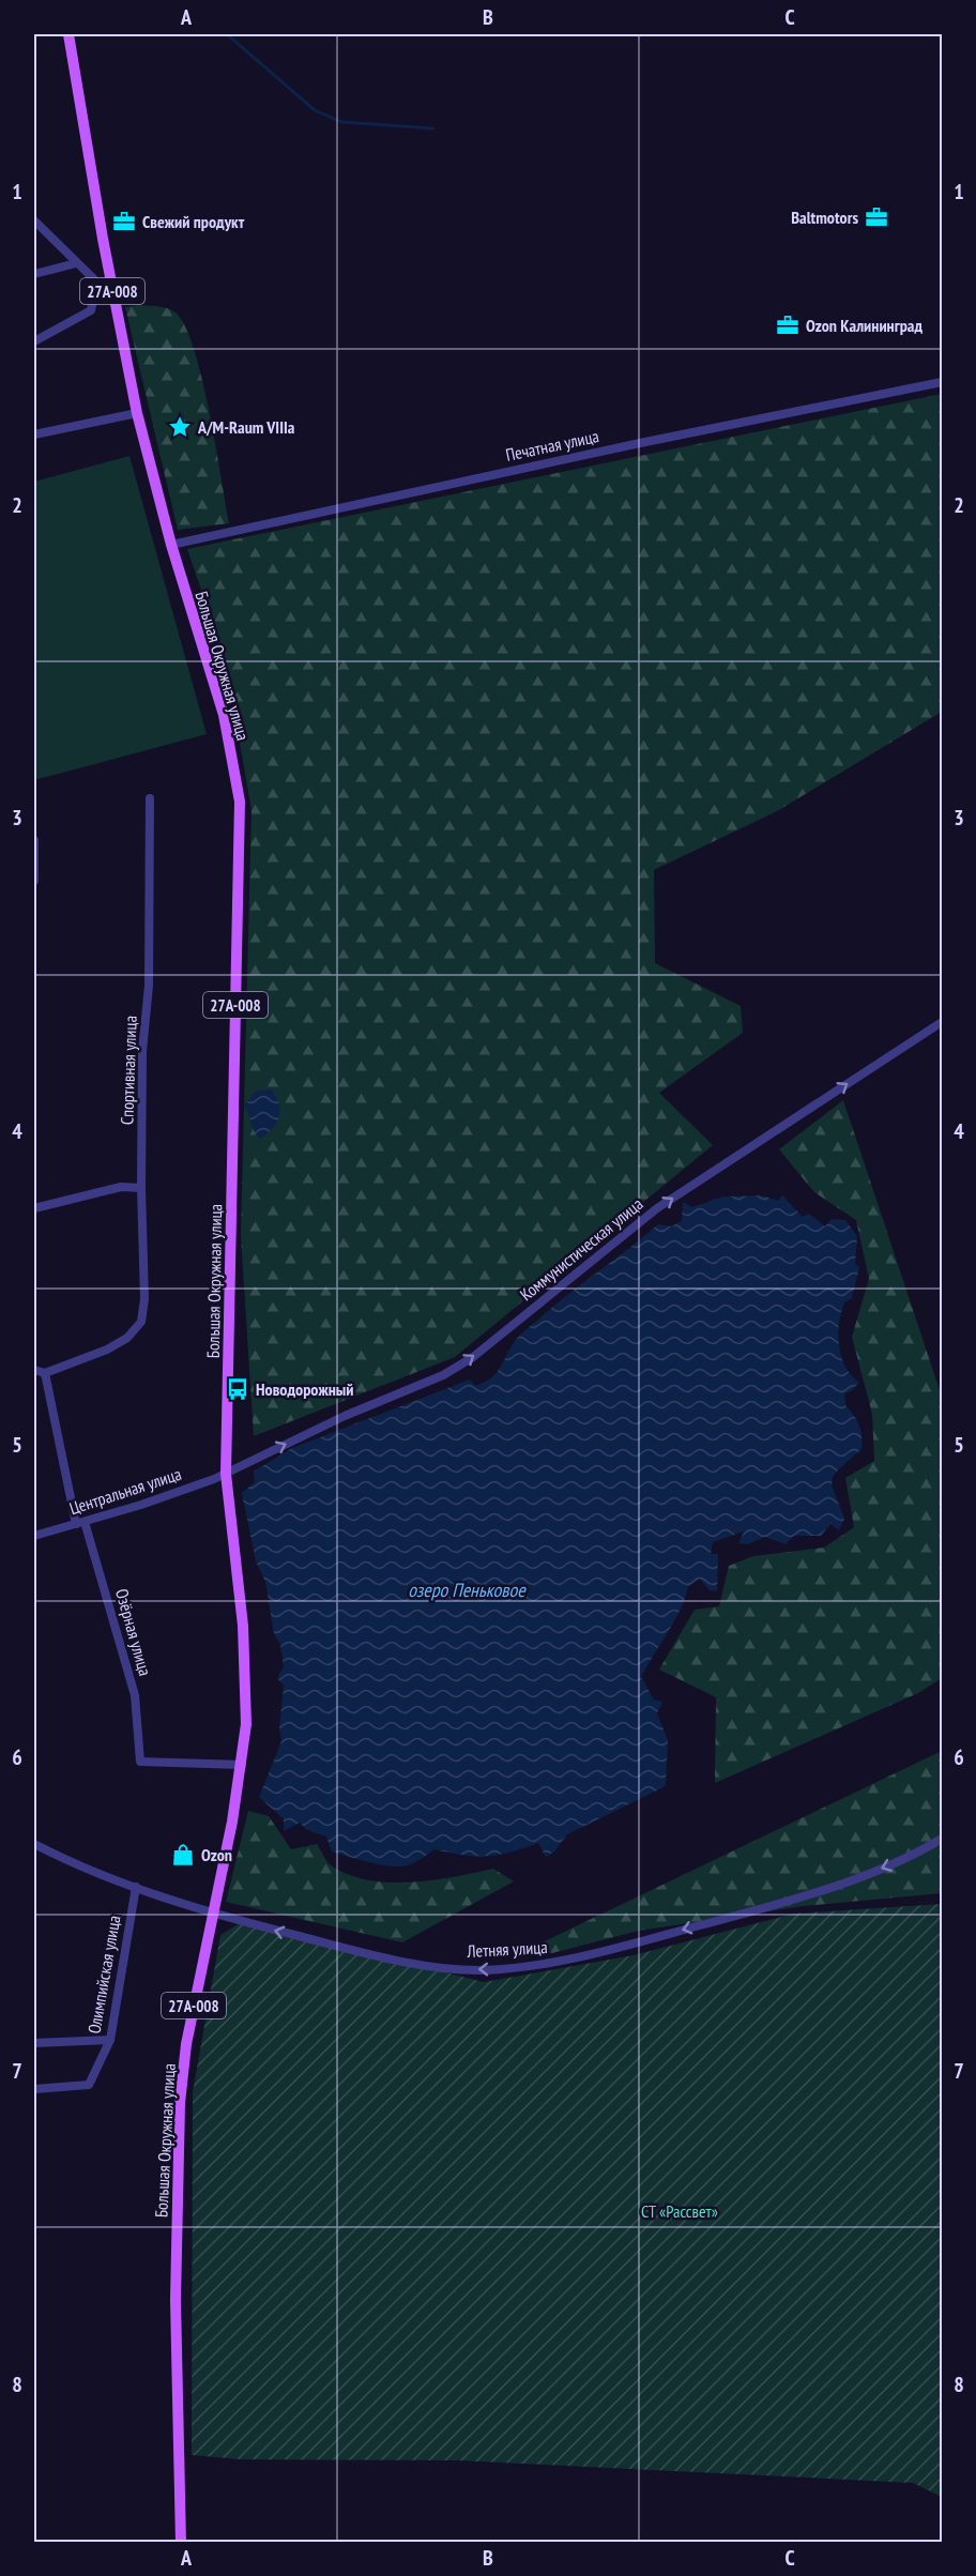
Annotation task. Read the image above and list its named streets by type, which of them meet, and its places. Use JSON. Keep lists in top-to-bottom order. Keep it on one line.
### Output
{"streets":{"main road":["27А-008","Большая Окружная улица"],"street":["Печатная улица","Спортивная улица","Коммунистическая улица","Центральная улица","Озёрная улица","Летняя улица","Олимпийская улица"]},"crossings":[["Печатная улица","Большая Окружная улица"],["Большая Окружная улица","Коммунистическая улица"],["Большая Окружная улица","Центральная улица"],["Большая Окружная улица","Озёрная улица"],["Большая Окружная улица","Летняя улица"],["Спортивная улица","Озёрная улица"],["Коммунистическая улица","Центральная улица"],["Центральная улица","Озёрная улица"],["Летняя улица","Олимпийская улица"]],"one_way":["Коммунистическая улица","Летняя улица"],"water":["озеро Пеньковое"],"parks":["СТ «Рассвет»"],"places":{"office":["Baltmotors","Свежий продукт","Ozon Калининград"],"place":["A/M-Raum VIIIa"],"bus stop":["Новодорожный"],"shop":["Ozon"]},"grid":{"columns":["A","B","C"],"rows":["1","2","3","4","5","6","7","8"]}}
